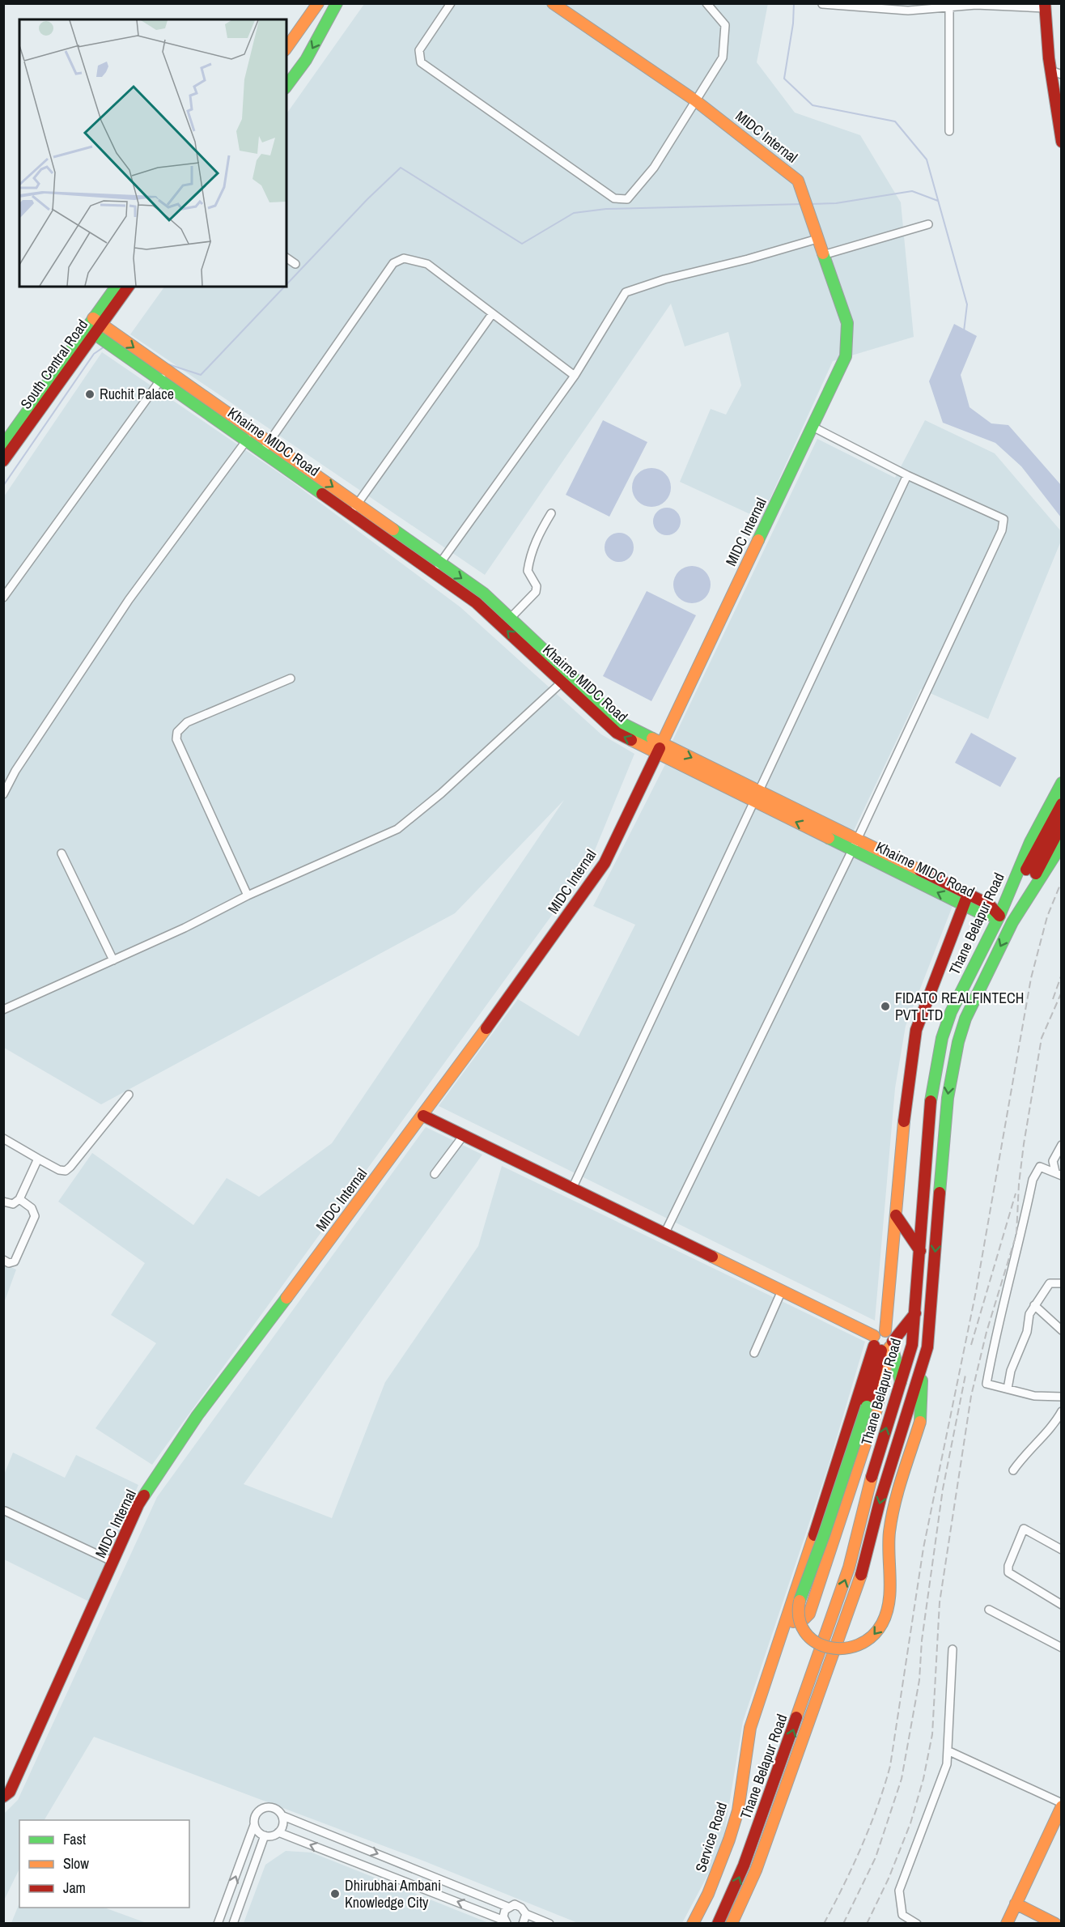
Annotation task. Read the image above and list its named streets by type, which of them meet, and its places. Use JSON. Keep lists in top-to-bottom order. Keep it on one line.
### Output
{"streets":{"main road":["MIDC Internal","South Central Road","Khairne MIDC Road","Thane Belapur Road","Service Road"]},"crossings":[["MIDC Internal","Khairne MIDC Road"],["South Central Road","Khairne MIDC Road"],["Khairne MIDC Road","Thane Belapur Road"]],"places":["Ruchit Palace","FIDATO REALFINTECH PVT LTD","Dhirubhai Ambani Knowledge City"],"legend":["Fast","Slow","Jam"]}
